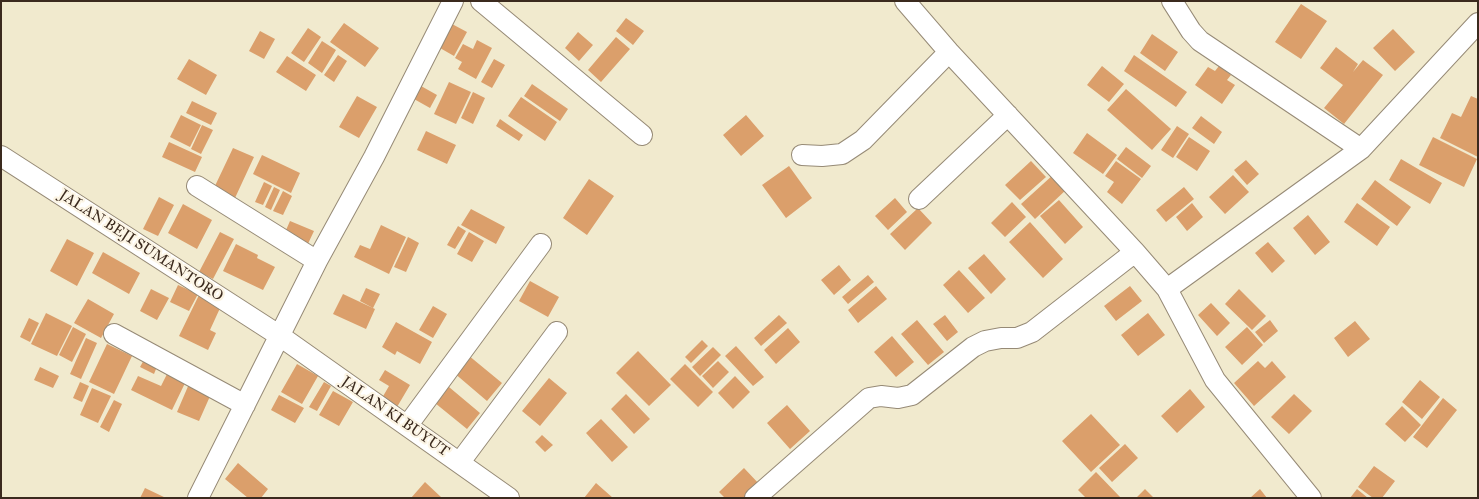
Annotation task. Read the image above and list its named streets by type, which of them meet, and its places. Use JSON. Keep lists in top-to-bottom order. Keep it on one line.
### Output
{"streets":{"street":["JALAN BEJI SUMANTORO","JALAN KI BUYUT"]},"crossings":[["JALAN BEJI SUMANTORO","JALAN KI BUYUT"]]}
